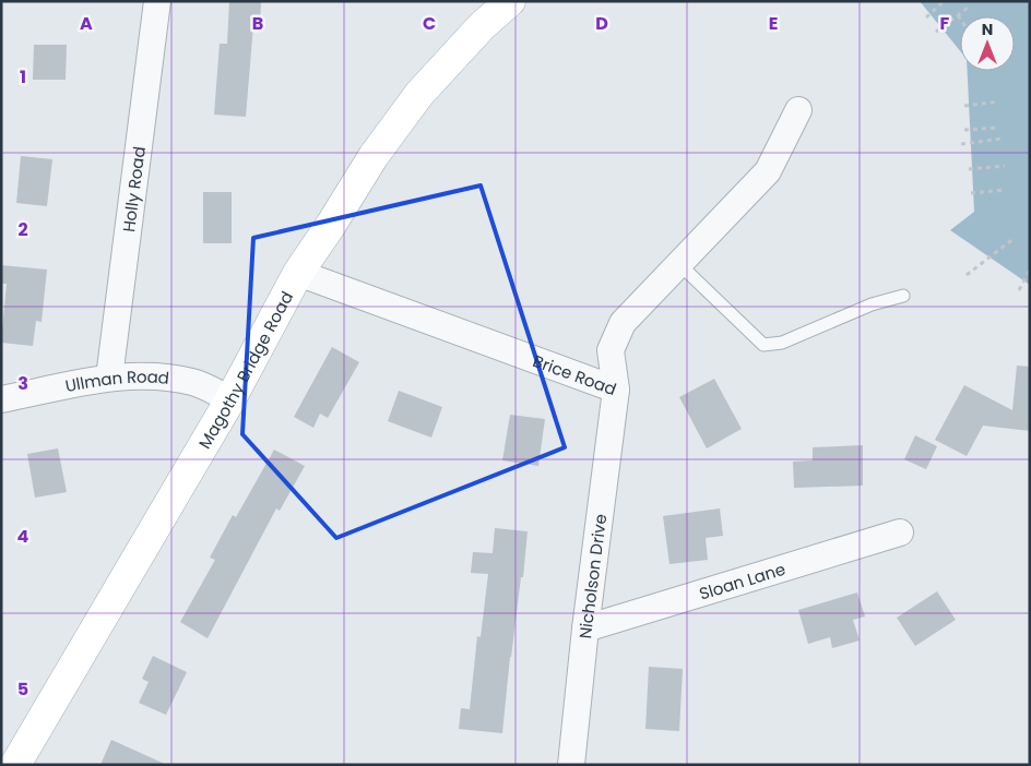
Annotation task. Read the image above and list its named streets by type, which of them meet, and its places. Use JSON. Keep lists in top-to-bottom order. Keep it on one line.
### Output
{"streets":{"main road":["Magothy Bridge Road"],"street":["Holly Road","Brice Road","Ullman Road","Nicholson Drive","Sloan Lane"]},"crossings":[["Holly Road","Ullman Road"],["Magothy Bridge Road","Brice Road"],["Magothy Bridge Road","Ullman Road"],["Brice Road","Nicholson Drive"],["Nicholson Drive","Sloan Lane"]],"north":"top","grid":{"columns":["A","B","C","D","E","F"],"rows":["1","2","3","4","5"]}}
